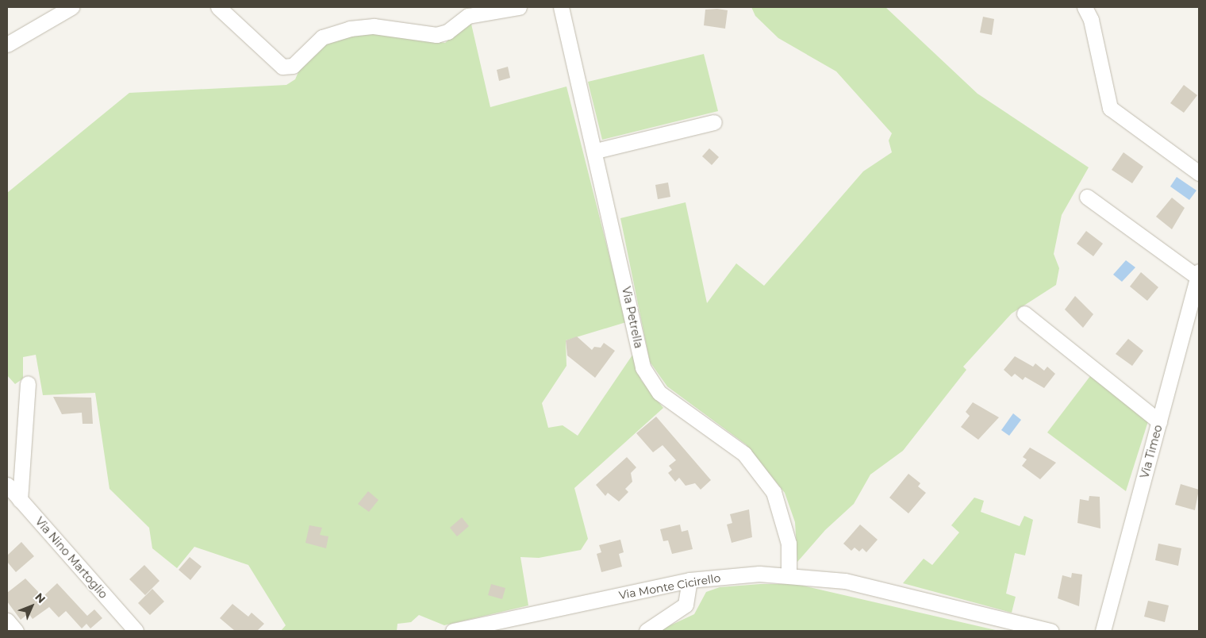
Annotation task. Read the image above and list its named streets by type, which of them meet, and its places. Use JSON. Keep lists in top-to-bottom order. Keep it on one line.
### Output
{"streets":{"street":["Via Petrella","Via Timeo","Via Nino Martoglio","Via Monte Cicirello"]},"crossings":[["Via Petrella","Via Monte Cicirello"]],"north":"top right"}
